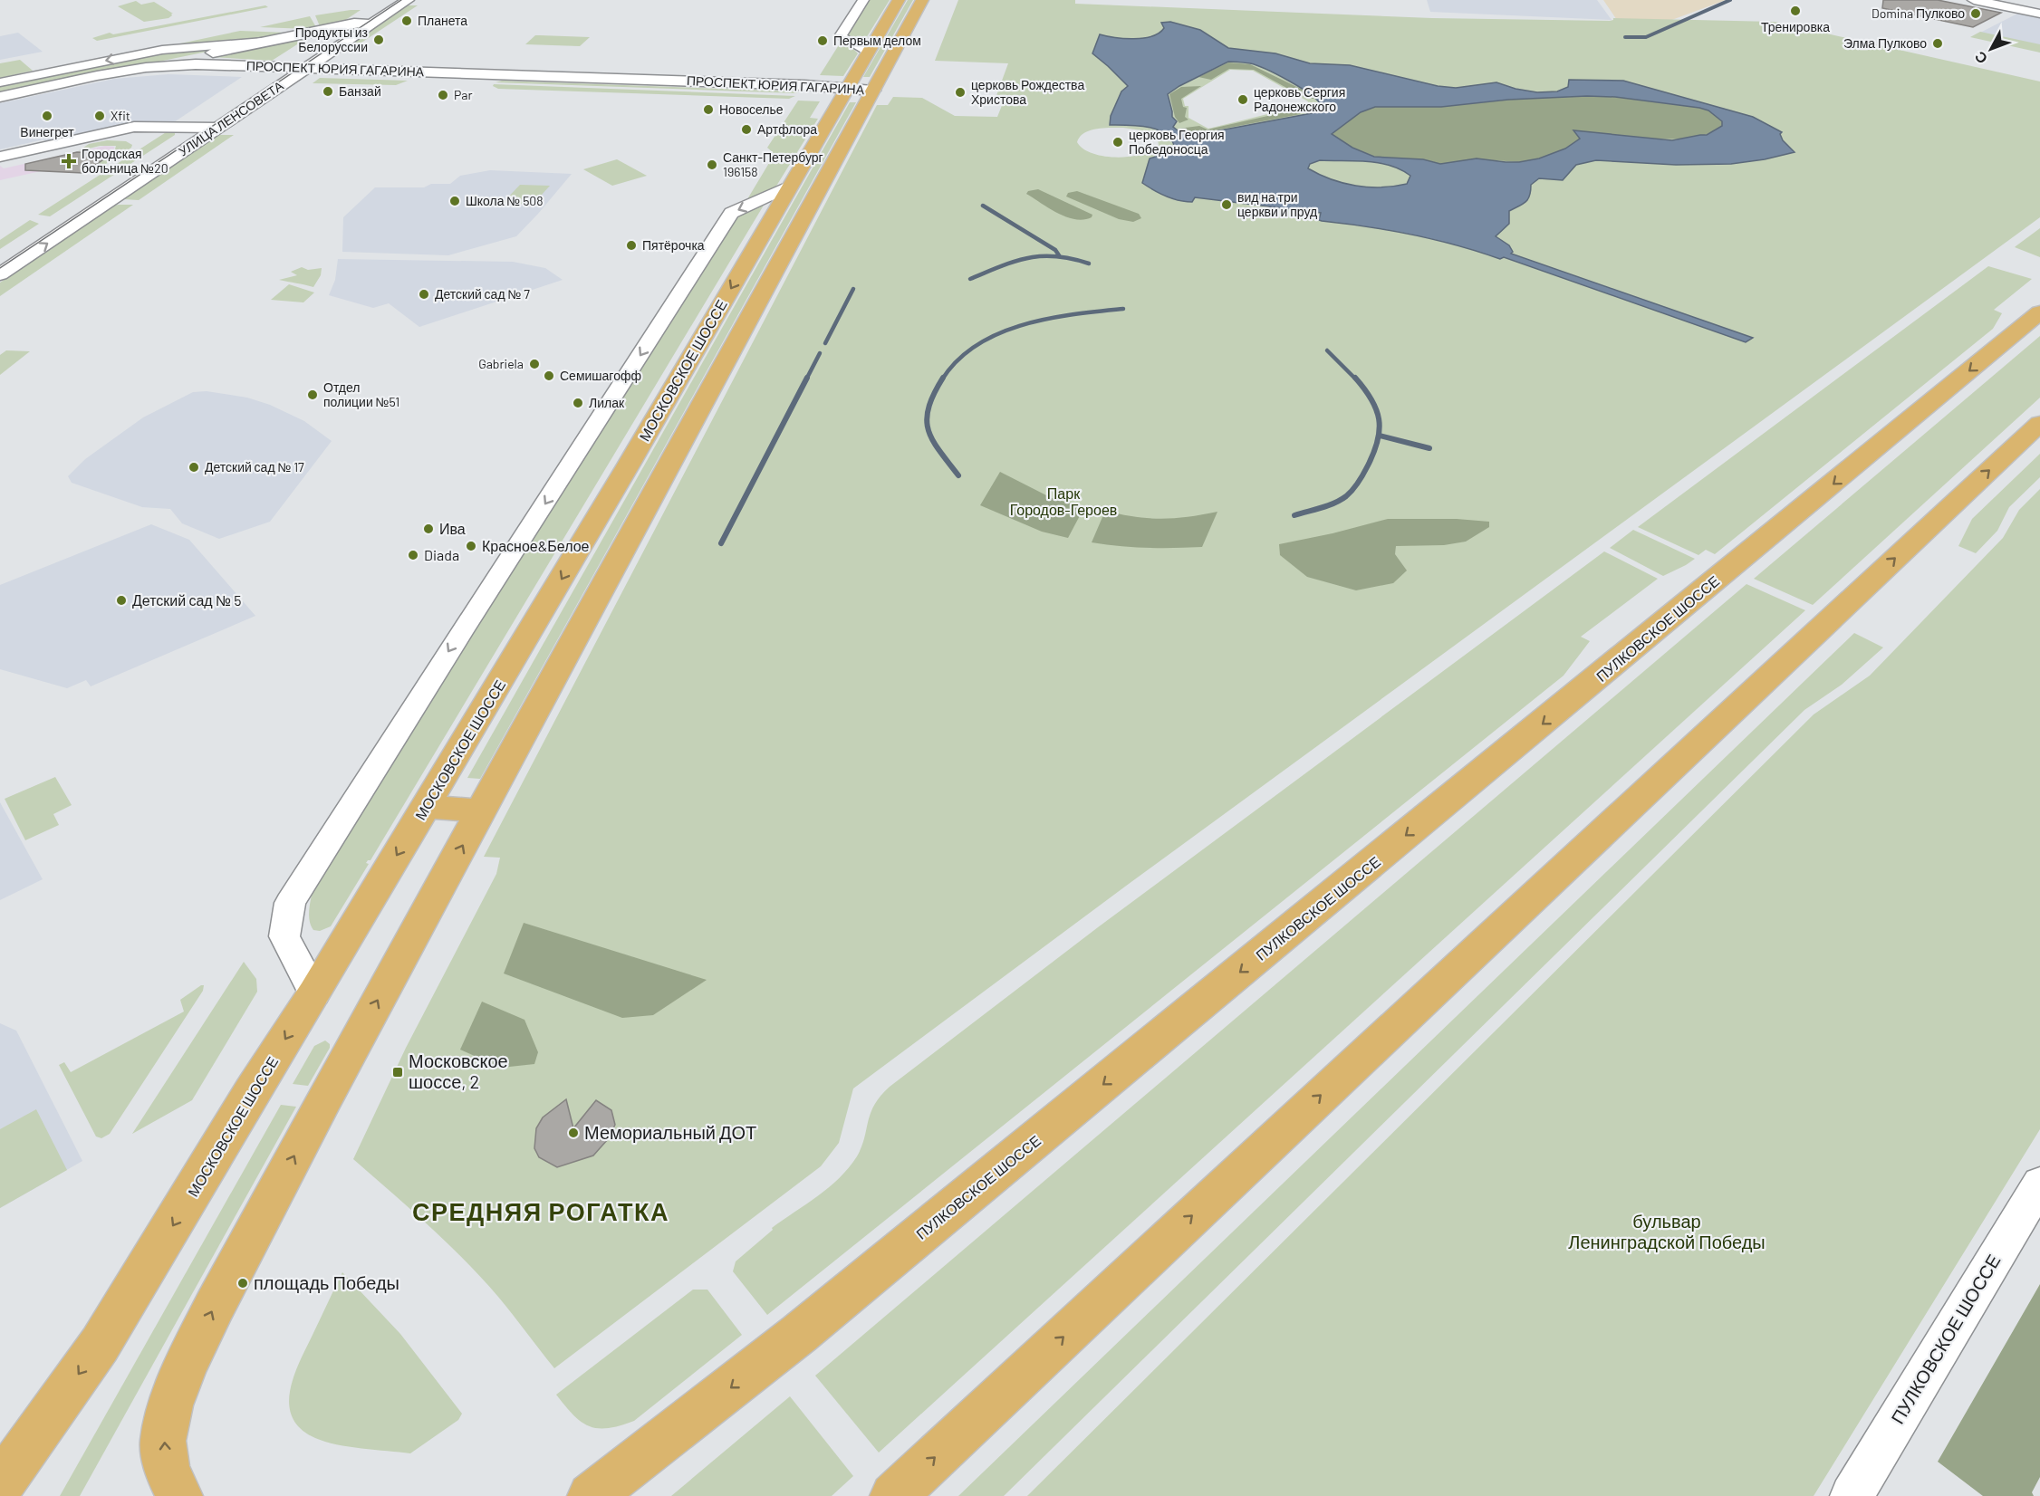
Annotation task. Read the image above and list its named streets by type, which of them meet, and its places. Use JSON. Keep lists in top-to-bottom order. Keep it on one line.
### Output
{"streets":{"main road":["МОСКОВСКОЕ ШОССЕ","ПУЛКОВСКОЕ ШОССЕ"],"street":["ПРОСПЕКТ ЮРИЯ ГАГАРИНА","УЛИЦА ЛЕНСОВЕТА"]},"crossings":[["ПРОСПЕКТ ЮРИЯ ГАГАРИНА","УЛИЦА ЛЕНСОВЕТА"],["ПРОСПЕКТ ЮРИЯ ГАГАРИНА","МОСКОВСКОЕ ШОССЕ"]],"districts":["СРЕДНЯЯ РОГАТКА"],"parks":["Парк Городов-Героев","бульвар Ленинградской Победы"],"places":{"other":["Тренировка","Domina Пулково","Планета","Продукты из Белоруссии","Первым делом","Элма Пулково","Банзай","церковь Рождества Христова","Par","церковь Сергия Радонежского","Новоселье","Винегрет","Xfit","Артфлора","церковь Георгия Победоносца","Санкт-Петербург 196158","Школа № 508","вид на три церкви и пруд","Пятёрочка","Детский сад № 7","Gabriela","Семишагофф","Отдел полиции №51","Лилак","Детский сад № 17","Ива","Красное&Белое","Diada","Детский сад № 5","Мемориальный ДОТ","площадь Победы"],"health":["Городская больница №20"],"transit":["Московское шоссе, 2"]},"north":"bottom left"}
